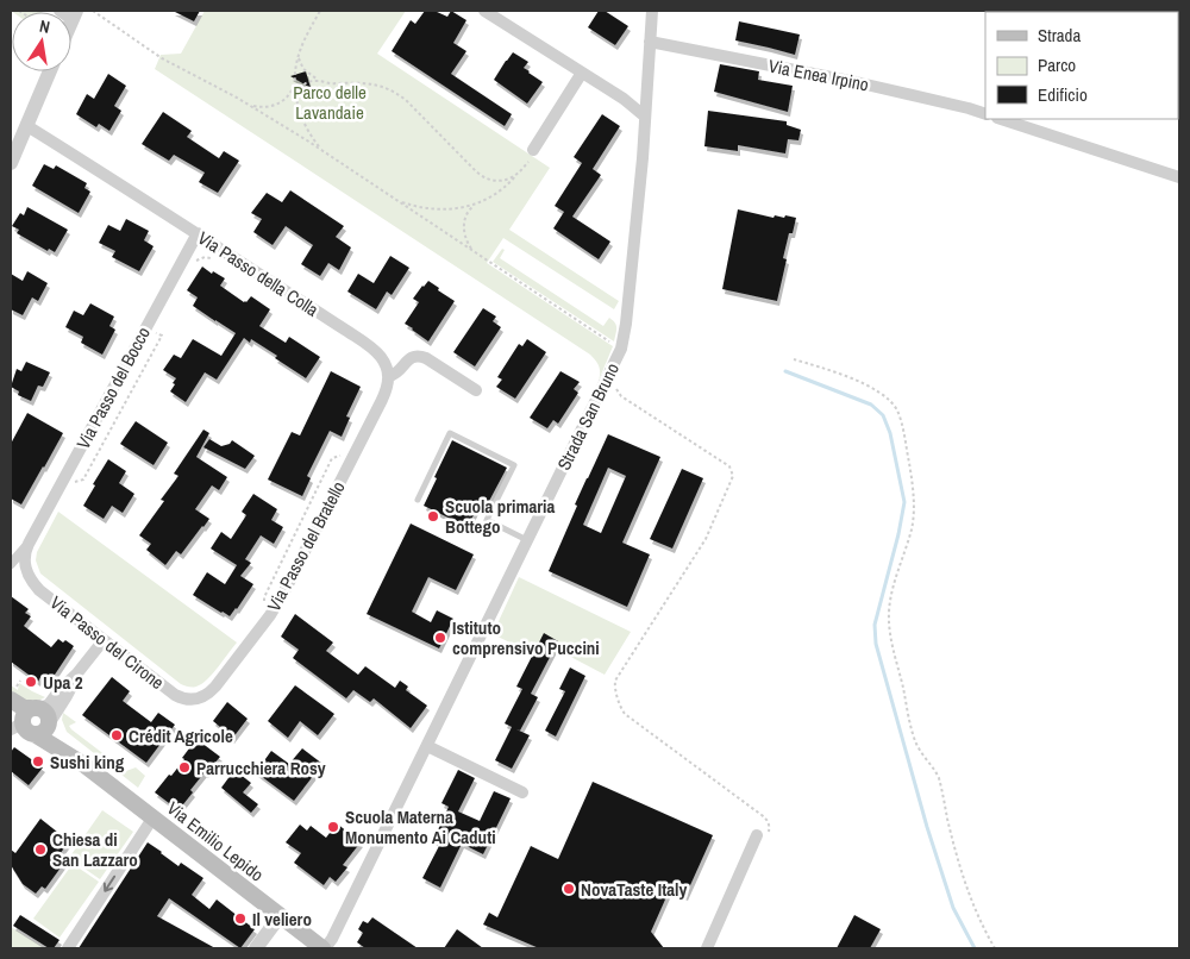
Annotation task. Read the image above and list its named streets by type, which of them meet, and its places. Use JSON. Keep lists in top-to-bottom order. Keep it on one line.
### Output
{"streets":{"main road":["Via Emilio Lepido"],"street":["Via Enea Irpino","Via Passo della Colla","Via Passo del Bocco","Strada San Bruno","Via Passo del Bratello","Via Passo del Cirone"]},"crossings":[["Via Enea Irpino","Strada San Bruno"],["Via Passo della Colla","Via Passo del Bocco"],["Via Passo della Colla","Via Passo del Bratello"],["Via Passo del Bocco","Via Passo del Cirone"],["Strada San Bruno","Via Emilio Lepido"],["Via Passo del Bratello","Via Passo del Cirone"]],"parks":["Parco delle Lavandaie"],"places":["Scuola primaria Bottego","Istituto comprensivo Puccini","Upa 2","Crédit Agricole","Sushi king","Parrucchiera Rosy","Scuola Materna Monumento Ai Caduti","Chiesa di San Lazzaro","NovaTaste Italy","Il veliero"],"legend":["Strada","Parco","Edificio"],"north":"top"}
